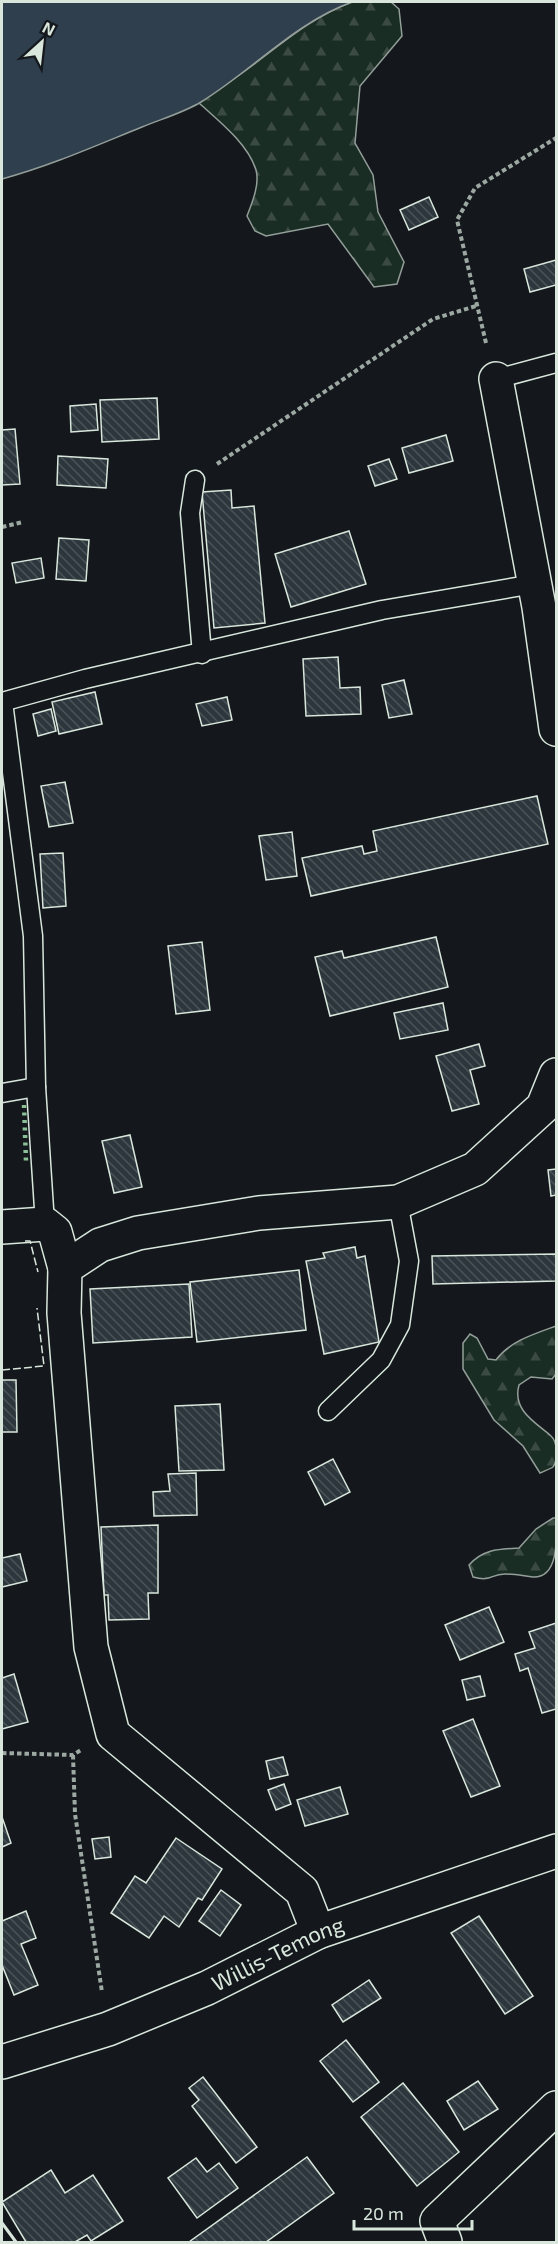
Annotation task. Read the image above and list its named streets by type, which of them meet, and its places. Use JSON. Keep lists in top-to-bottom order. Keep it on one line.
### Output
{"streets":{"street":["Willis-Temong"]},"scale_bar":"20 m","north":"top right"}
